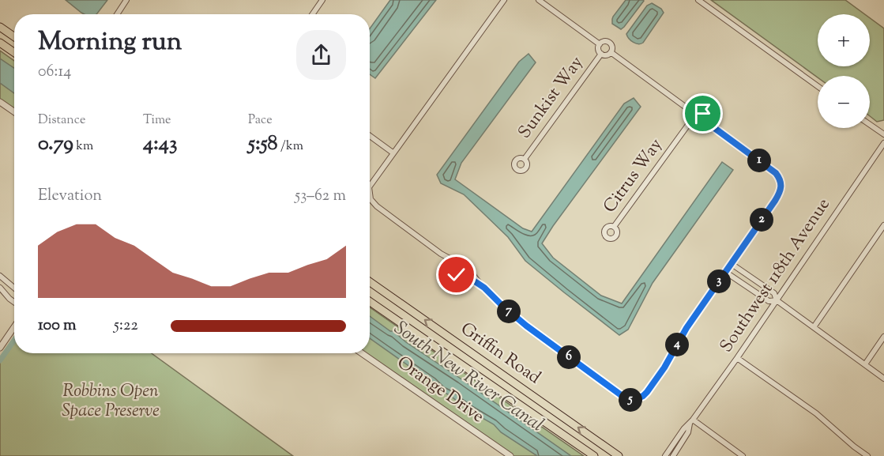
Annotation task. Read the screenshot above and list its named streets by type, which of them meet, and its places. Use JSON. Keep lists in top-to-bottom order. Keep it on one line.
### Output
{"streets":{"main road":["Griffin Road"],"street":["Sunkist Way","Citrus Way","Southwest 118th Avenue","Orange Drive"]},"water":["South New River Canal"],"parks":["Robbins Open Space Preserve"],"page":{"map_buttons":["+","−"],"heading":["Morning run","06:14"],"stats":[["Distance","0.79 km"],["Time","4:43"],["Pace","5:58 /km"]],"pins":["1","2","3","7","4","6","5"],"chart":["Elevation","53–62 m"],"list":[{"name":"100 m","note":"5:22"}]}}
